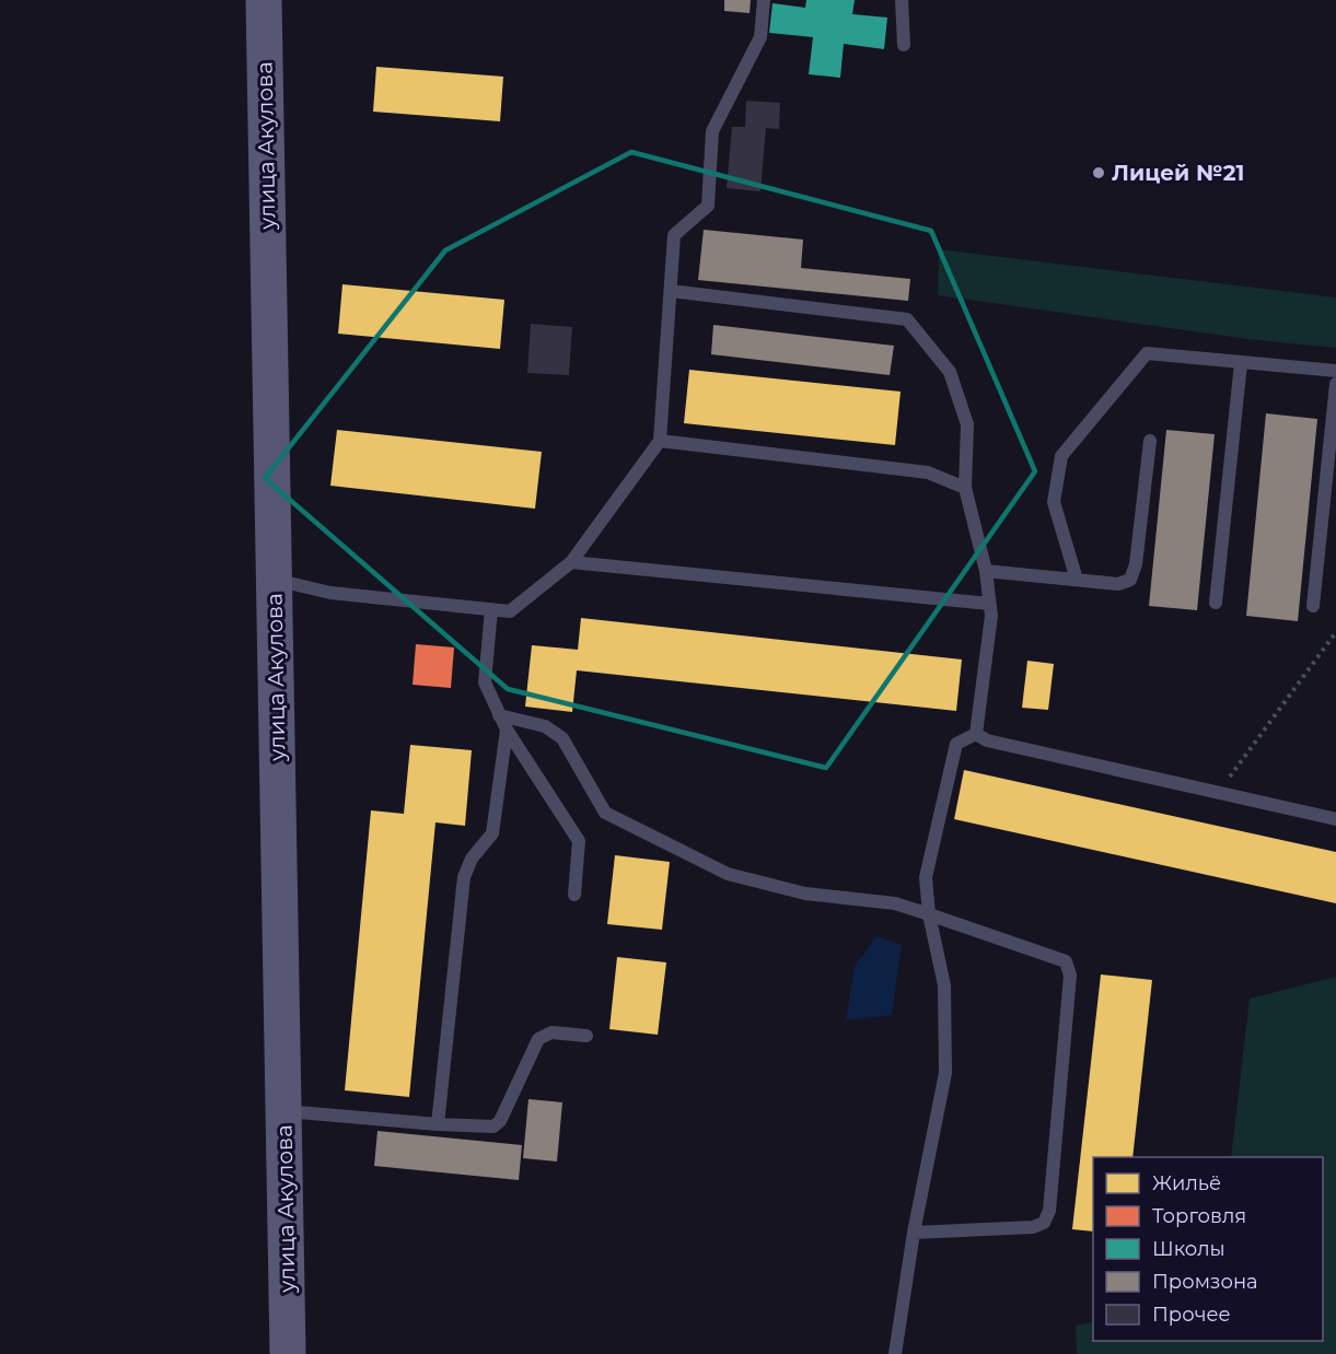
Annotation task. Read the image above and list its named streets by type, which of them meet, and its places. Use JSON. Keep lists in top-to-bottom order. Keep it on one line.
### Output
{"streets":{"main road":["улица Акулова"]},"places":["Лицей №21"],"legend":["Жильё","Торговля","Школы","Промзона","Прочее"]}
